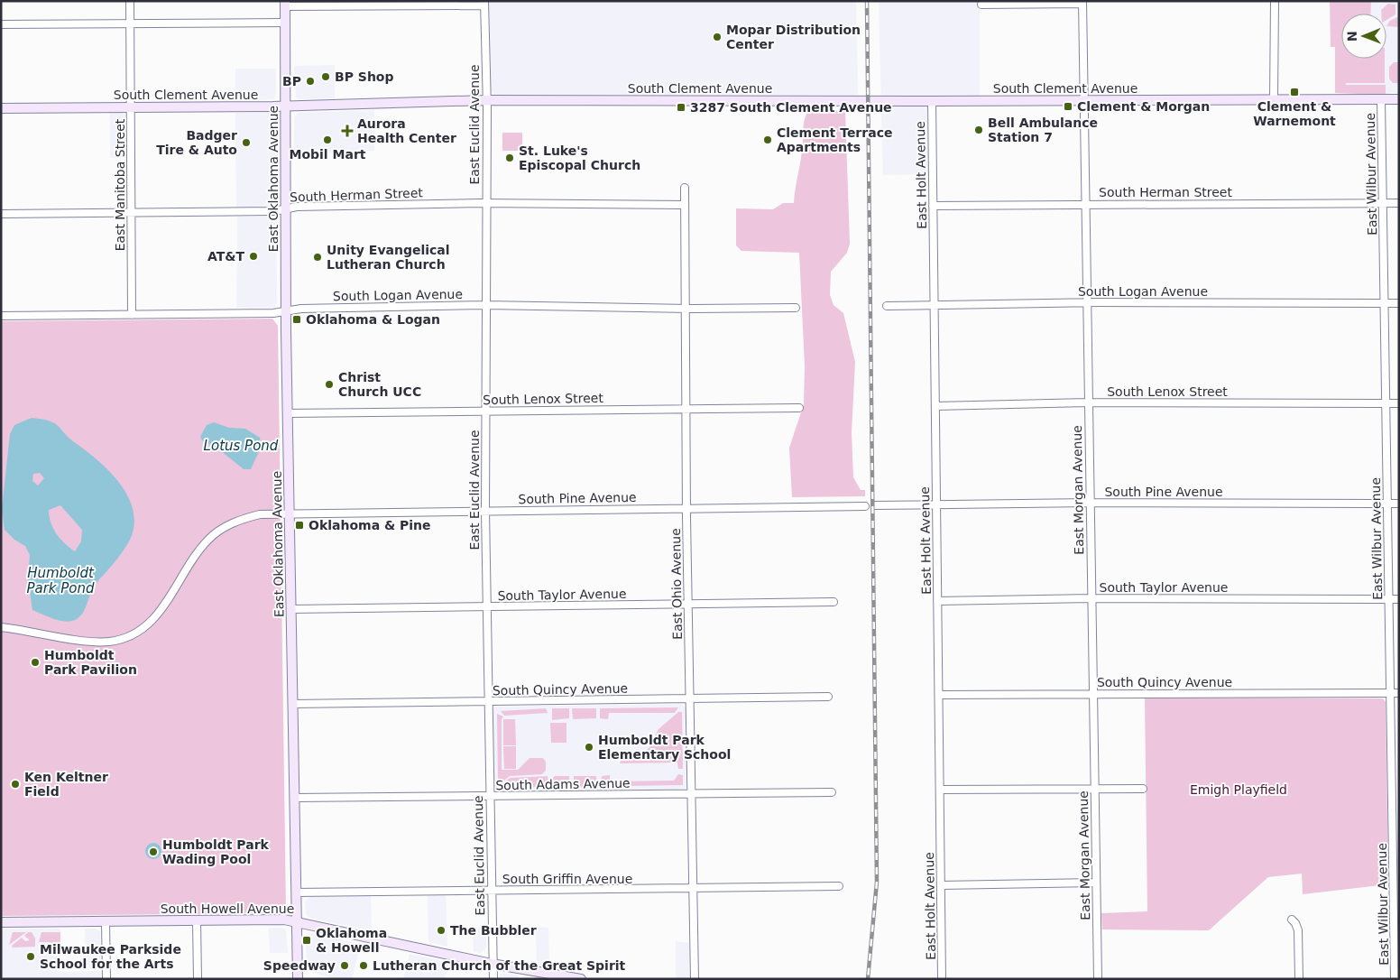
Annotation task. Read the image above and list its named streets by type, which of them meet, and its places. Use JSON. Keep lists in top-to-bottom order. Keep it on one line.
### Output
{"streets":{"street":["South Clement Avenue","East Euclid Avenue","East Wilbur Avenue","East Holt Avenue","East Oklahoma Avenue","East Manitoba Street","South Herman Street","South Logan Avenue","South Lenox Street","East Morgan Avenue","South Pine Avenue","East Ohio Avenue","South Taylor Avenue","South Quincy Avenue","South Adams Avenue","South Griffin Avenue","South Howell Avenue"]},"crossings":[["South Clement Avenue","East Euclid Avenue"],["South Clement Avenue","East Wilbur Avenue"],["South Clement Avenue","East Holt Avenue"],["South Clement Avenue","East Oklahoma Avenue"],["South Clement Avenue","East Manitoba Street"],["South Clement Avenue","East Morgan Avenue"],["East Euclid Avenue","South Herman Street"],["East Euclid Avenue","South Logan Avenue"],["East Euclid Avenue","South Lenox Street"],["East Euclid Avenue","South Pine Avenue"],["East Euclid Avenue","South Taylor Avenue"],["East Euclid Avenue","South Quincy Avenue"],["East Euclid Avenue","South Adams Avenue"],["East Euclid Avenue","South Griffin Avenue"],["East Euclid Avenue","South Howell Avenue"],["East Wilbur Avenue","South Herman Street"],["East Wilbur Avenue","South Logan Avenue"],["East Wilbur Avenue","South Lenox Street"],["East Wilbur Avenue","South Pine Avenue"],["East Wilbur Avenue","South Taylor Avenue"],["East Wilbur Avenue","South Quincy Avenue"],["East Holt Avenue","South Herman Street"],["East Holt Avenue","South Logan Avenue"],["East Holt Avenue","South Lenox Street"],["East Holt Avenue","South Pine Avenue"],["East Holt Avenue","South Taylor Avenue"],["East Holt Avenue","South Quincy Avenue"],["East Oklahoma Avenue","South Herman Street"],["East Oklahoma Avenue","South Logan Avenue"],["East Oklahoma Avenue","South Lenox Street"],["East Oklahoma Avenue","South Pine Avenue"],["East Oklahoma Avenue","South Taylor Avenue"],["East Oklahoma Avenue","South Quincy Avenue"],["East Oklahoma Avenue","South Adams Avenue"],["East Oklahoma Avenue","South Griffin Avenue"],["East Oklahoma Avenue","South Howell Avenue"],["East Manitoba Street","South Herman Street"],["East Manitoba Street","South Logan Avenue"],["South Herman Street","East Morgan Avenue"],["South Herman Street","East Ohio Avenue"],["South Logan Avenue","East Morgan Avenue"],["South Logan Avenue","East Ohio Avenue"],["South Lenox Street","East Morgan Avenue"],["South Lenox Street","East Ohio Avenue"],["East Morgan Avenue","South Pine Avenue"],["East Morgan Avenue","South Taylor Avenue"],["East Morgan Avenue","South Quincy Avenue"],["South Pine Avenue","East Ohio Avenue"],["East Ohio Avenue","South Taylor Avenue"],["East Ohio Avenue","South Quincy Avenue"],["East Ohio Avenue","South Adams Avenue"],["East Ohio Avenue","South Griffin Avenue"]],"water":["Lotus Pond","Humboldt Park Pond"],"parks":["Emigh Playfield"],"places":{"other":["Mopar Distribution Center","BP Shop","BP","Bell Ambulance Station 7","Mobil Mart","Clement Terrace Apartments","Badger Tire & Auto","St. Luke's Episcopal Church","AT&T","Unity Evangelical Lutheran Church","Christ Church UCC","Humboldt Park Pavilion","Humboldt Park Elementary School","Ken Keltner Field","Humboldt Park Wading Pool","The Bubbler","Milwaukee Parkside School for the Arts","Speedway","Lutheran Church of the Great Spirit"],"transit":["Clement & Warnemont","Clement & Morgan","3287 South Clement Avenue","Oklahoma & Logan","Oklahoma & Pine","Oklahoma & Howell"],"health":["Aurora Health Center"]},"north":"left"}
